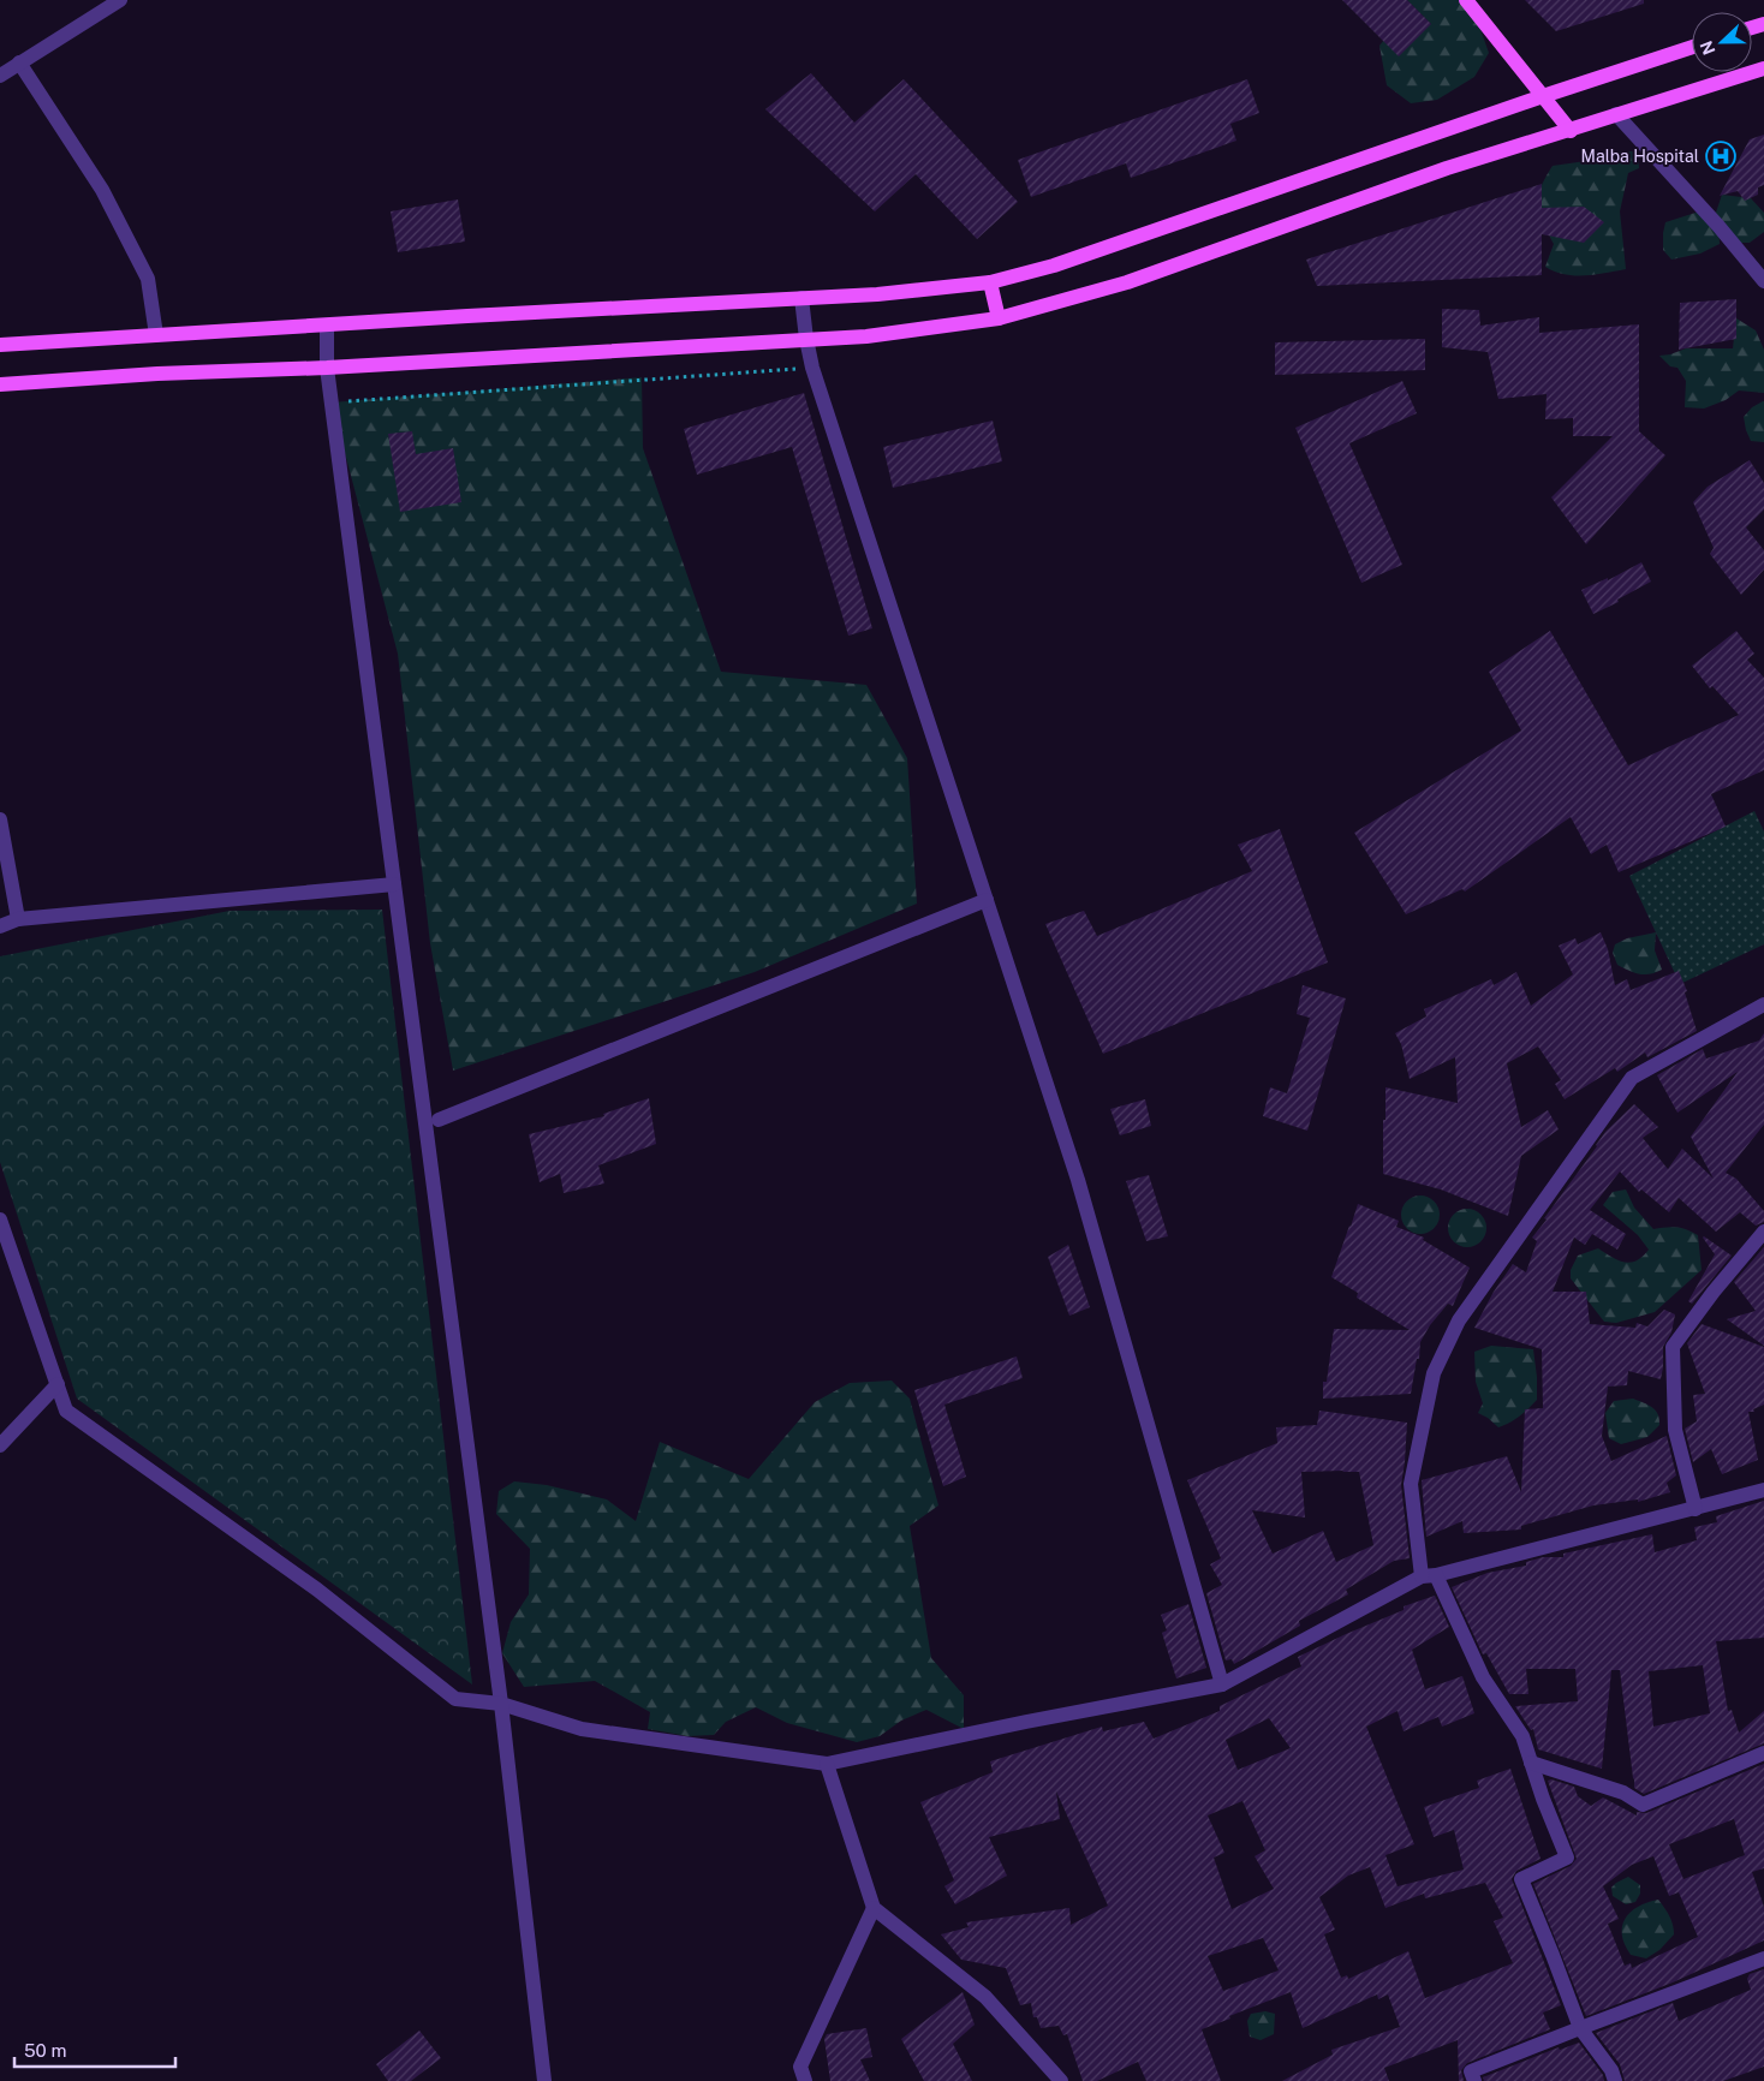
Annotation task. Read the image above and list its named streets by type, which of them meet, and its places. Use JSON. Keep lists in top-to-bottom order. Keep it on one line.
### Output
{"places":{"hospital":["Malba Hospital"]},"scale_bar":"50 m","north":"left"}
